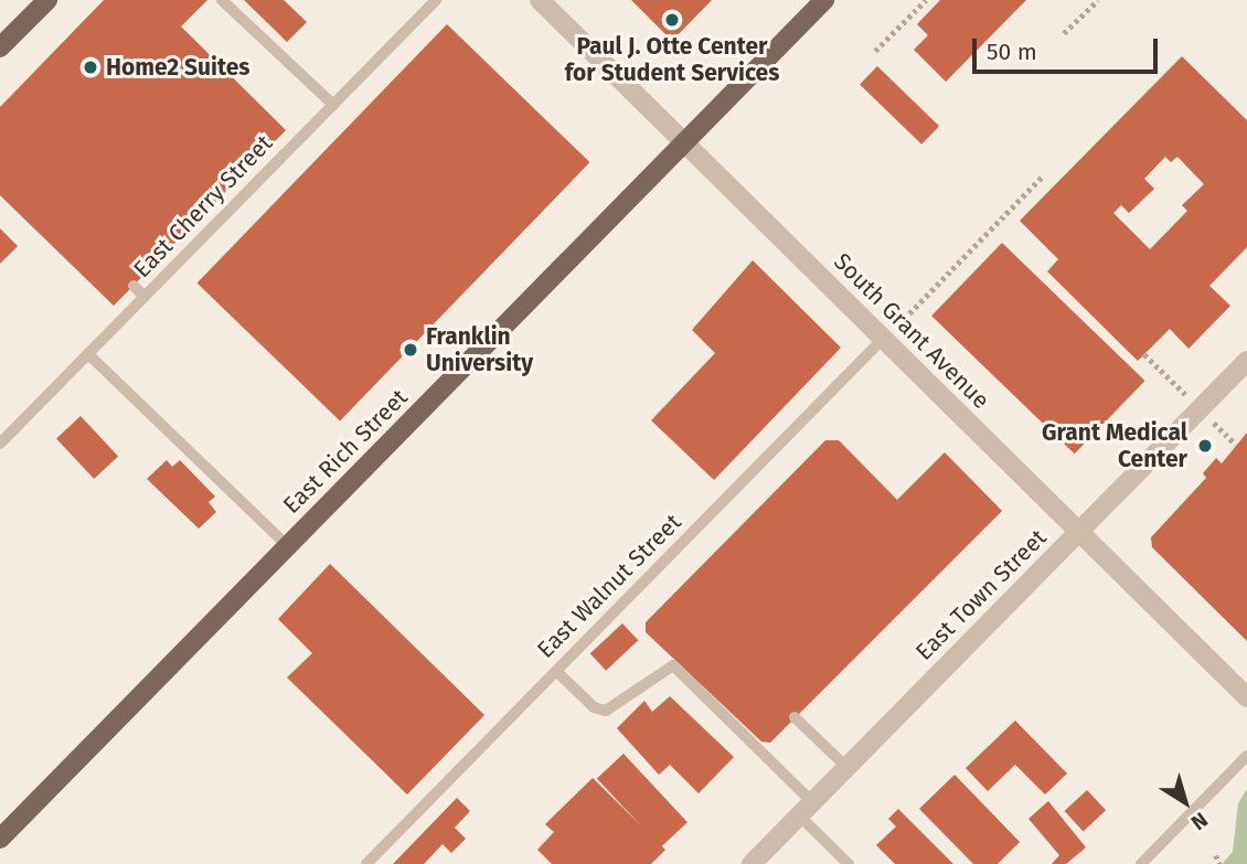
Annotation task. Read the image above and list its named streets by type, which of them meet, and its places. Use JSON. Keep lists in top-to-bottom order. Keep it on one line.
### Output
{"streets":{"main road":["East Rich Street"],"street":["South Grant Avenue","East Town Street"],"lane":["East Cherry Street","East Walnut Street"]},"crossings":[["South Grant Avenue","East Rich Street"],["South Grant Avenue","East Walnut Street"],["South Grant Avenue","East Town Street"]],"places":["Paul J. Otte Center for Student Services","Home2 Suites","Franklin University","Grant Medical Center"],"scale_bar":"50 m","north":"bottom right"}
